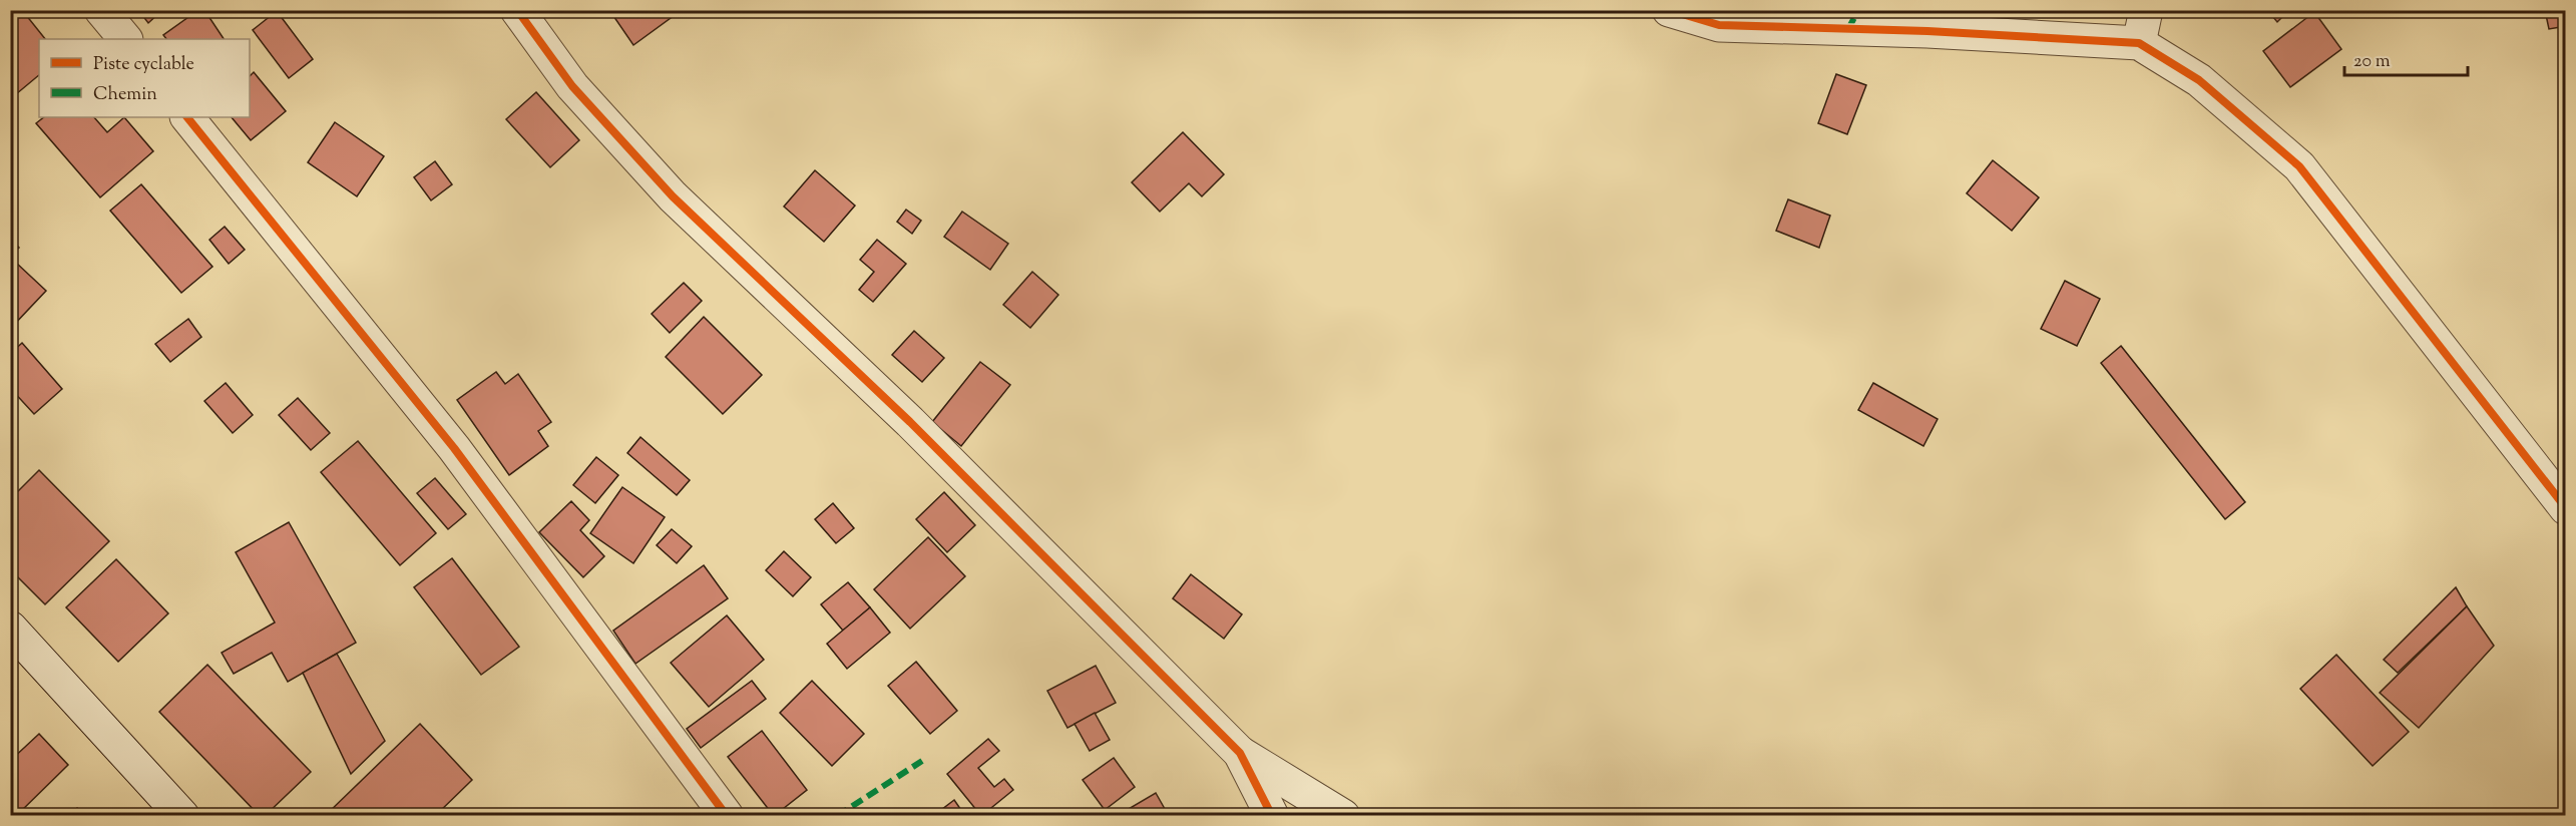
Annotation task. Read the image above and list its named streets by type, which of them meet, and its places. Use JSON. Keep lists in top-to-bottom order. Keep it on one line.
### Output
{"legend":["Piste cyclable","Chemin"],"scale_bar":"20 m"}
